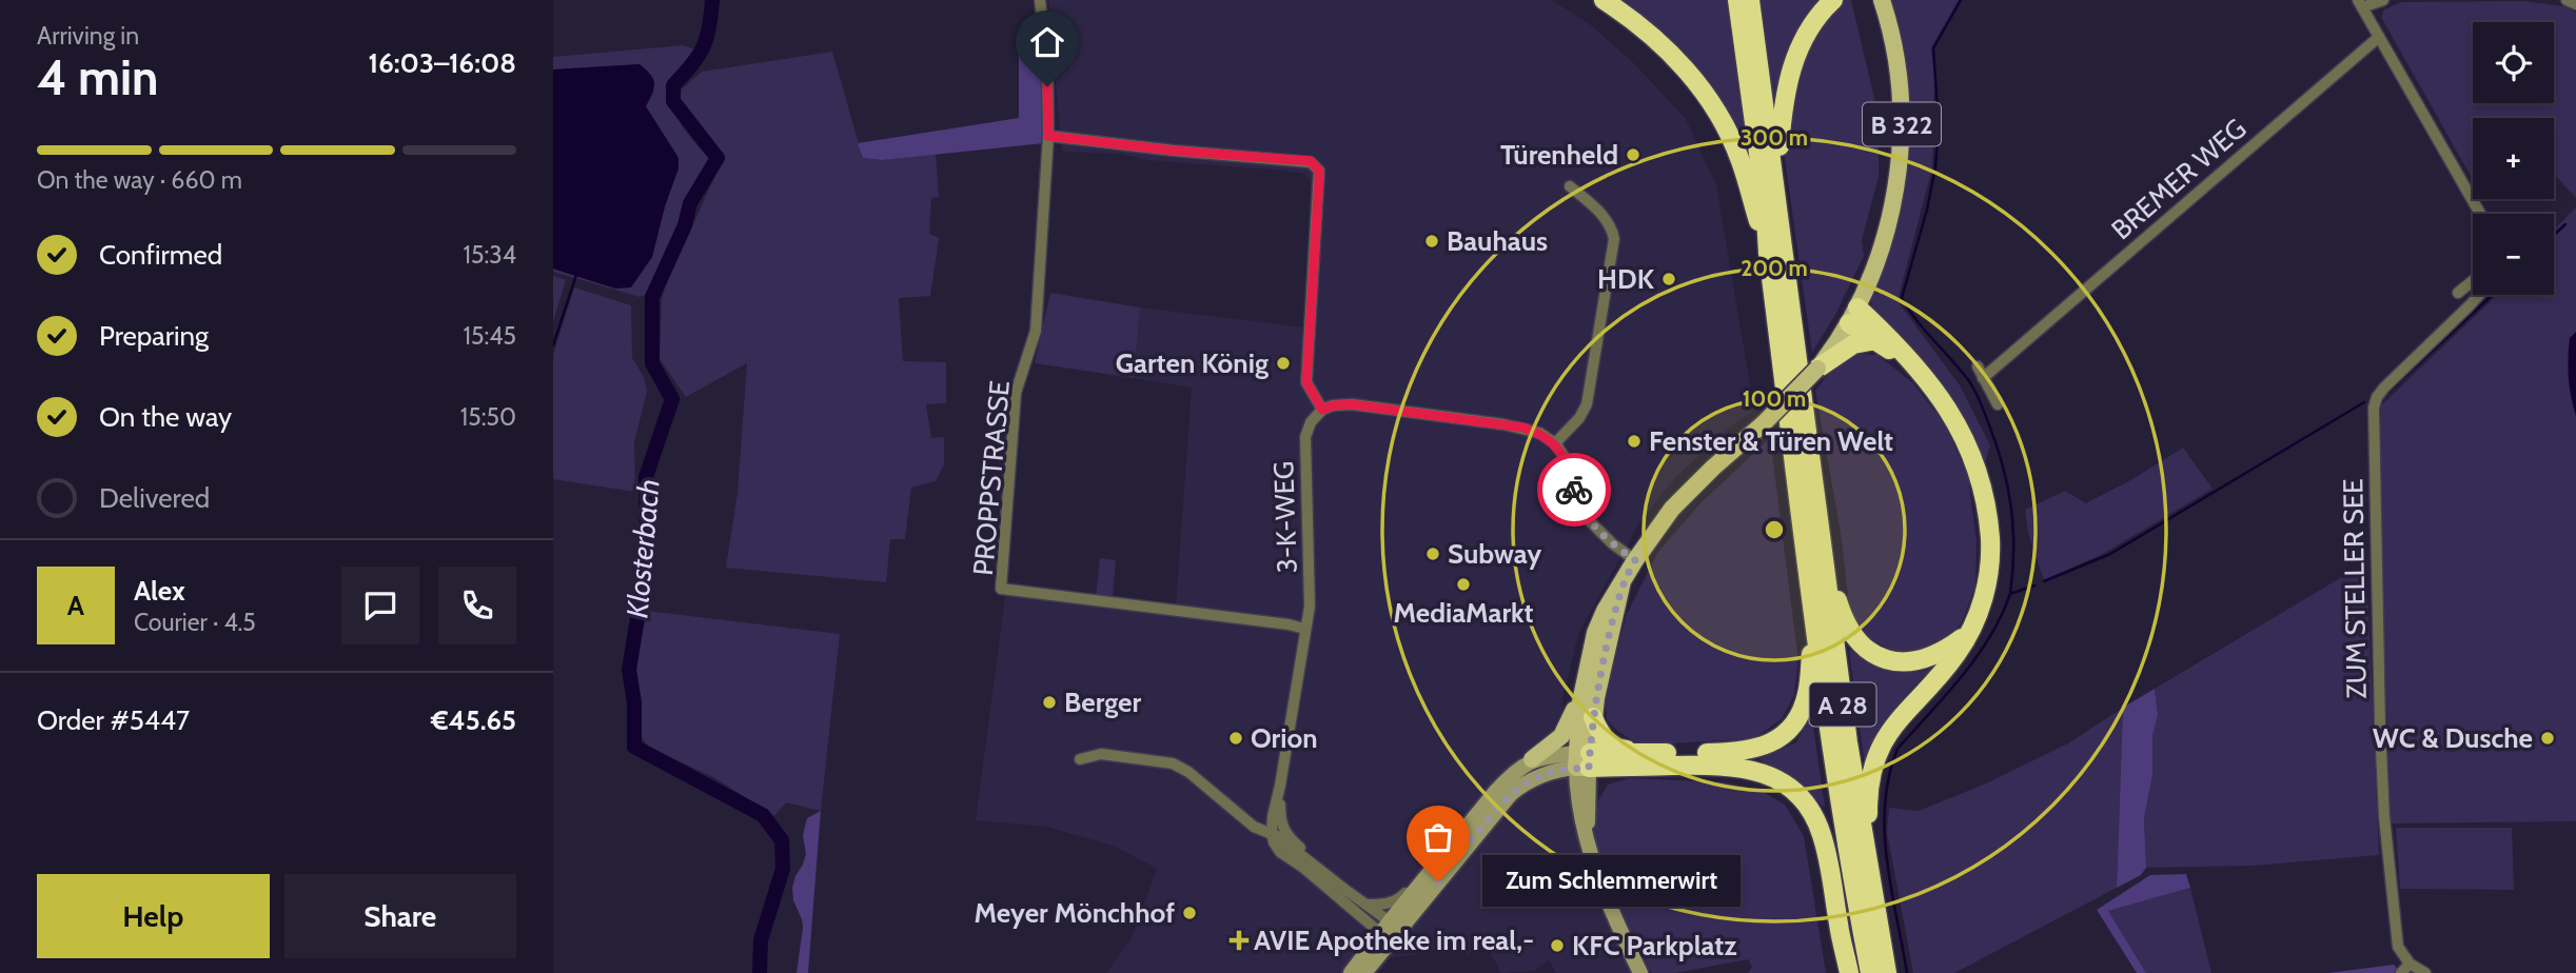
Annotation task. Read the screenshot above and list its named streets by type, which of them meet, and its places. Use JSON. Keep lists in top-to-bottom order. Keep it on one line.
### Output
{"streets":{"highway":["A 28"],"main road":["B 322"],"street":["BREMER WEG","PROPPSTRASSE","3-K-WEG","ZUM STELLER SEE"]},"crossings":[["PROPPSTRASSE","3-K-WEG"]],"water":["Klosterbach"],"places":{"other":["Türenheld","Bauhaus","HDK","Garten König","Fenster & Türen Welt","Subway","MediaMarkt","Berger","Orion","WC & Dusche","Zum Schlemmerwirt","Meyer Mönchhof","KFC Parkplatz"],"health":["AVIE Apotheke im real,-"]},"page":{"heading":["4 min","Arriving in","16:03–16:08"],"panel":["Alex","Courier · 4.5","Order #5447","€45.65"],"map_buttons":["+","−"],"bar":"On the way · 660 m","list":[["Confirmed","15:34"],["Preparing","15:45"],["On the way","15:50"],"Delivered"],"round":"A","bubble":"Zum Schlemmerwirt","buttons":["Help","Share"]},"rings":["300 m","200 m","100 m"]}
